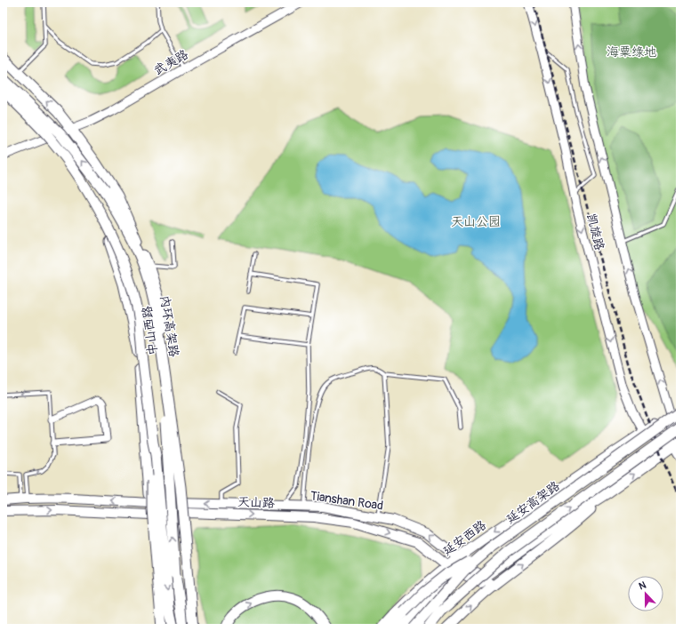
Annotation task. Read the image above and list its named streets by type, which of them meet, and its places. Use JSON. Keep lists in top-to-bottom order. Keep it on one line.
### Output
{"streets":{"main road":["内环高架路","中山西路","Tianshan Road","天山路","延安高架路","延安西路"],"street":["武夷路","凯旋路"]},"crossings":[["武夷路","中山西路"],["凯旋路","延安西路"],["中山西路","Tianshan Road"],["中山西路","天山路"],["Tianshan Road","天山路"],["Tianshan Road","延安西路"],["天山路","延安西路"]],"one_way":["Tianshan Road"],"parks":["海粟绿地","天山公园"],"north":"top"}
